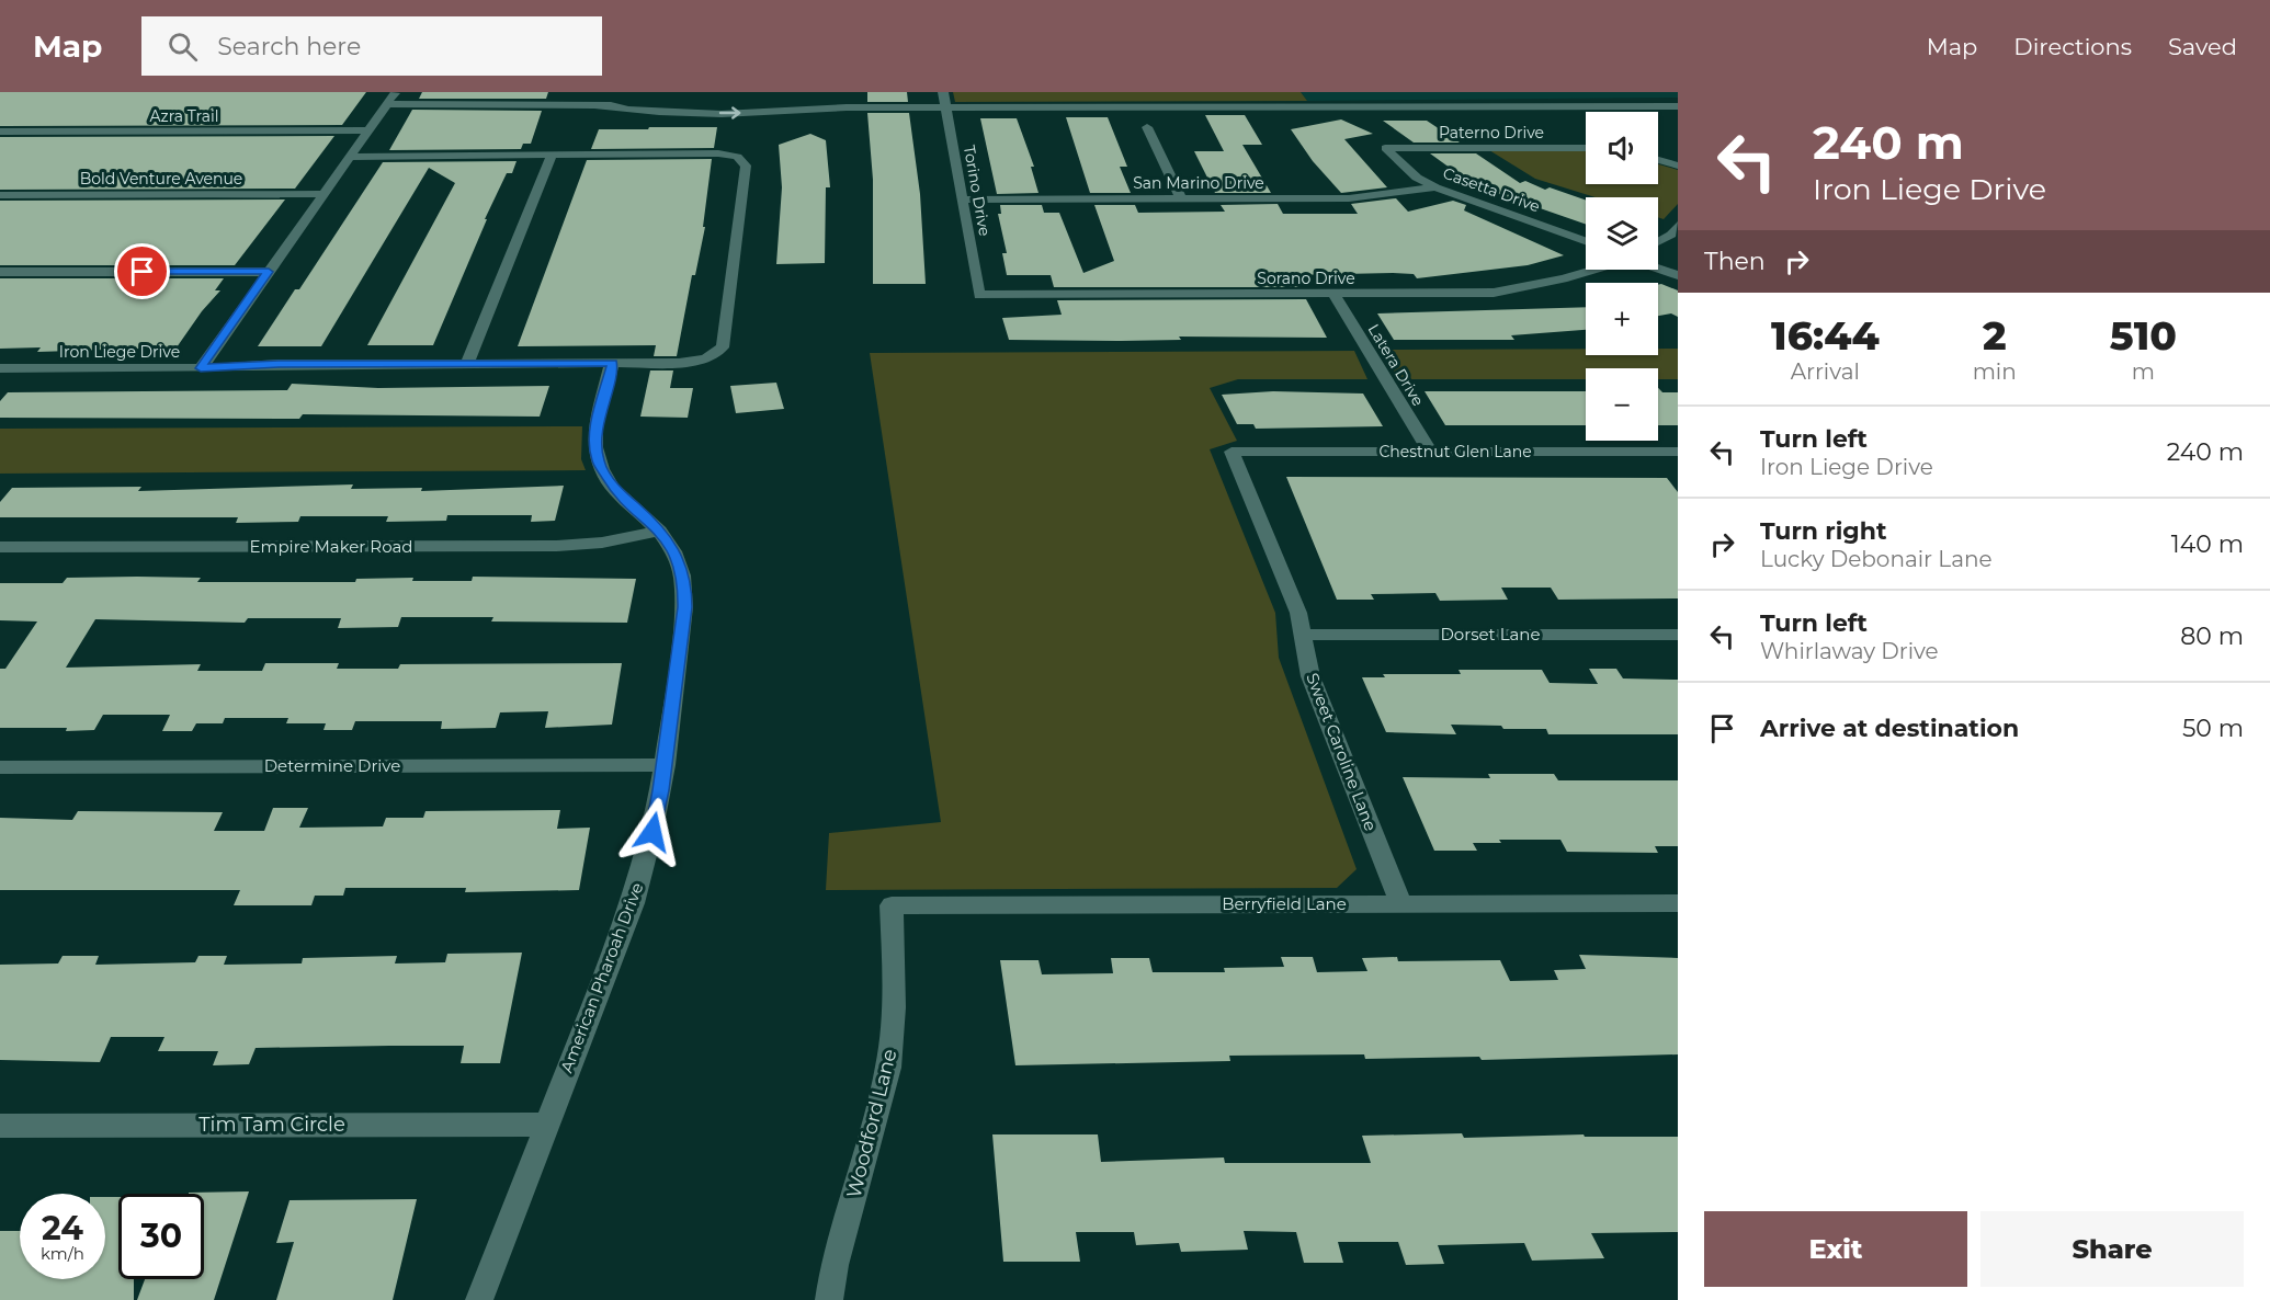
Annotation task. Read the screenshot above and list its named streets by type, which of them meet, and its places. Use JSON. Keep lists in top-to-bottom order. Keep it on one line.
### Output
{"streets":{"street":["Azra Trail","Paterno Drive","Bold Venture Avenue","San Marino Drive","Casetta Drive","Torino Drive","Sorano Drive","Iron Liege Drive","Latera Drive","Chestnut Glen Lane","Empire Maker Road","Dorset Lane","Sweet Caroline Lane","Determine Drive","Berryfield Lane","American Pharoah Drive","Woodford Lane","Tim Tam Circle"]},"crossings":[["Paterno Drive","Casetta Drive"],["San Marino Drive","Casetta Drive"],["San Marino Drive","Torino Drive"],["Torino Drive","Sorano Drive"],["Sorano Drive","Latera Drive"],["Iron Liege Drive","American Pharoah Drive"],["Latera Drive","Chestnut Glen Lane"],["Chestnut Glen Lane","Sweet Caroline Lane"],["Empire Maker Road","American Pharoah Drive"],["Dorset Lane","Sweet Caroline Lane"],["Sweet Caroline Lane","Berryfield Lane"],["Determine Drive","American Pharoah Drive"],["Berryfield Lane","Woodford Lane"],["American Pharoah Drive","Tim Tam Circle"]],"page":{"header":"Map","search":"Search here","nav":["Map","Directions","Saved"],"turn":["240 m","Iron Liege Drive"],"map_buttons":["+","−"],"then":"Then","eta":["16:44","Arrival","2","min","510","m"],"list":[{"name":"Turn left","note":"Iron Liege Drive","value":"240 m"},{"name":"Turn right","note":"Lucky Debonair Lane","value":"140 m"},{"name":"Turn left","note":"Whirlaway Drive","value":"80 m"},{"name":"Arrive at destination","value":"50 m"}],"speed":"24 km/h","limit":"30","buttons":["Exit","Share"]}}
